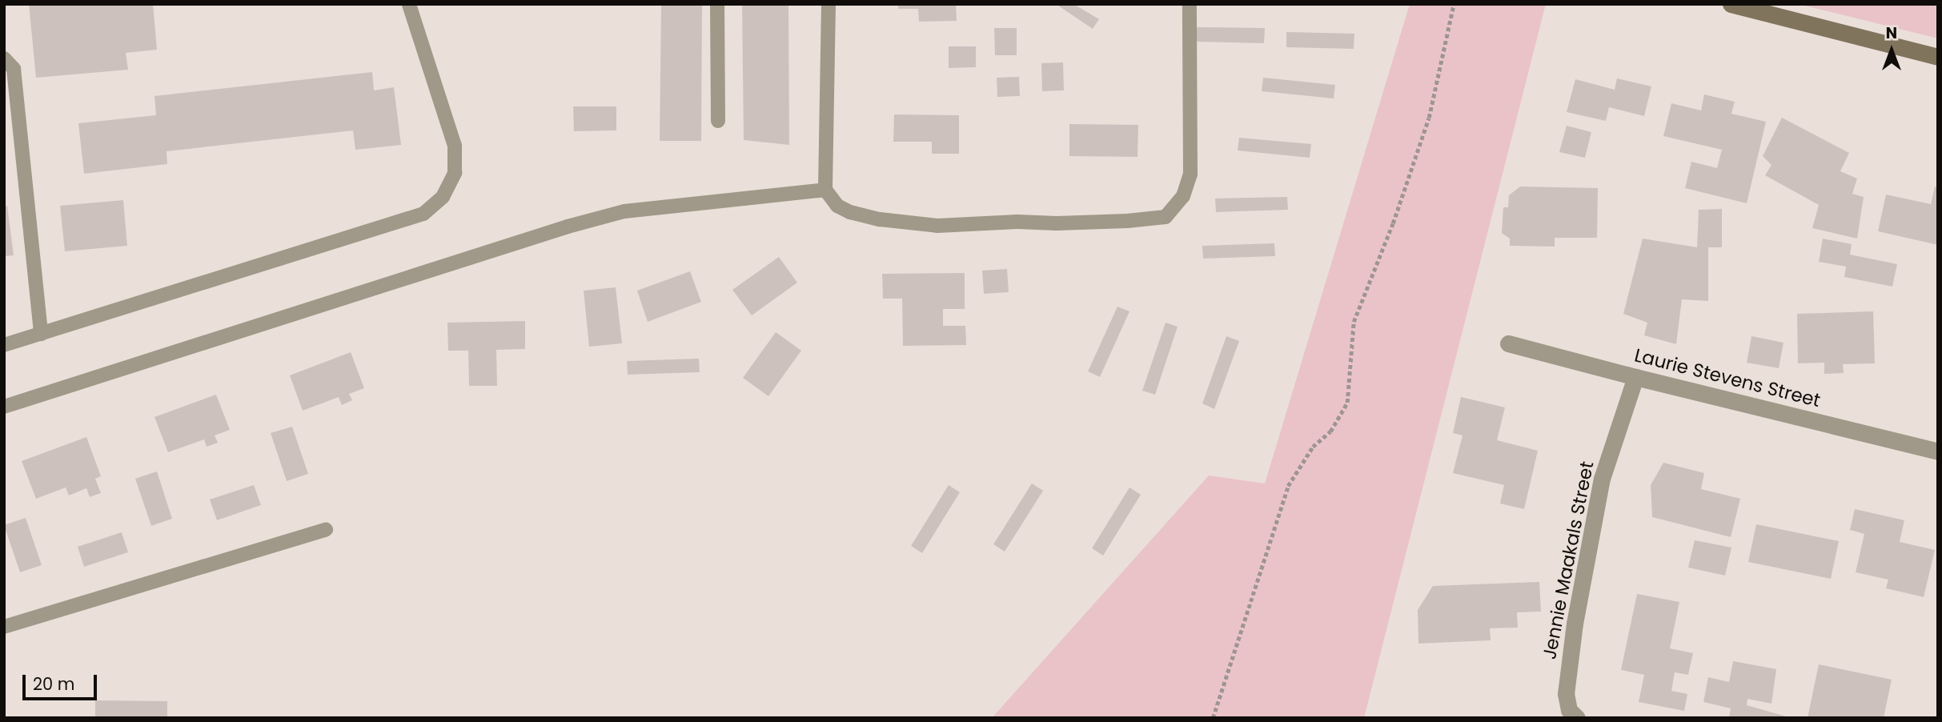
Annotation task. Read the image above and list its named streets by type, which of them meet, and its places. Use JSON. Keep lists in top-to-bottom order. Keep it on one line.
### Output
{"streets":{"street":["Laurie Stevens Street","Jennie Maakals Street"]},"crossings":[["Laurie Stevens Street","Jennie Maakals Street"]],"scale_bar":"20 m","north":"top"}
